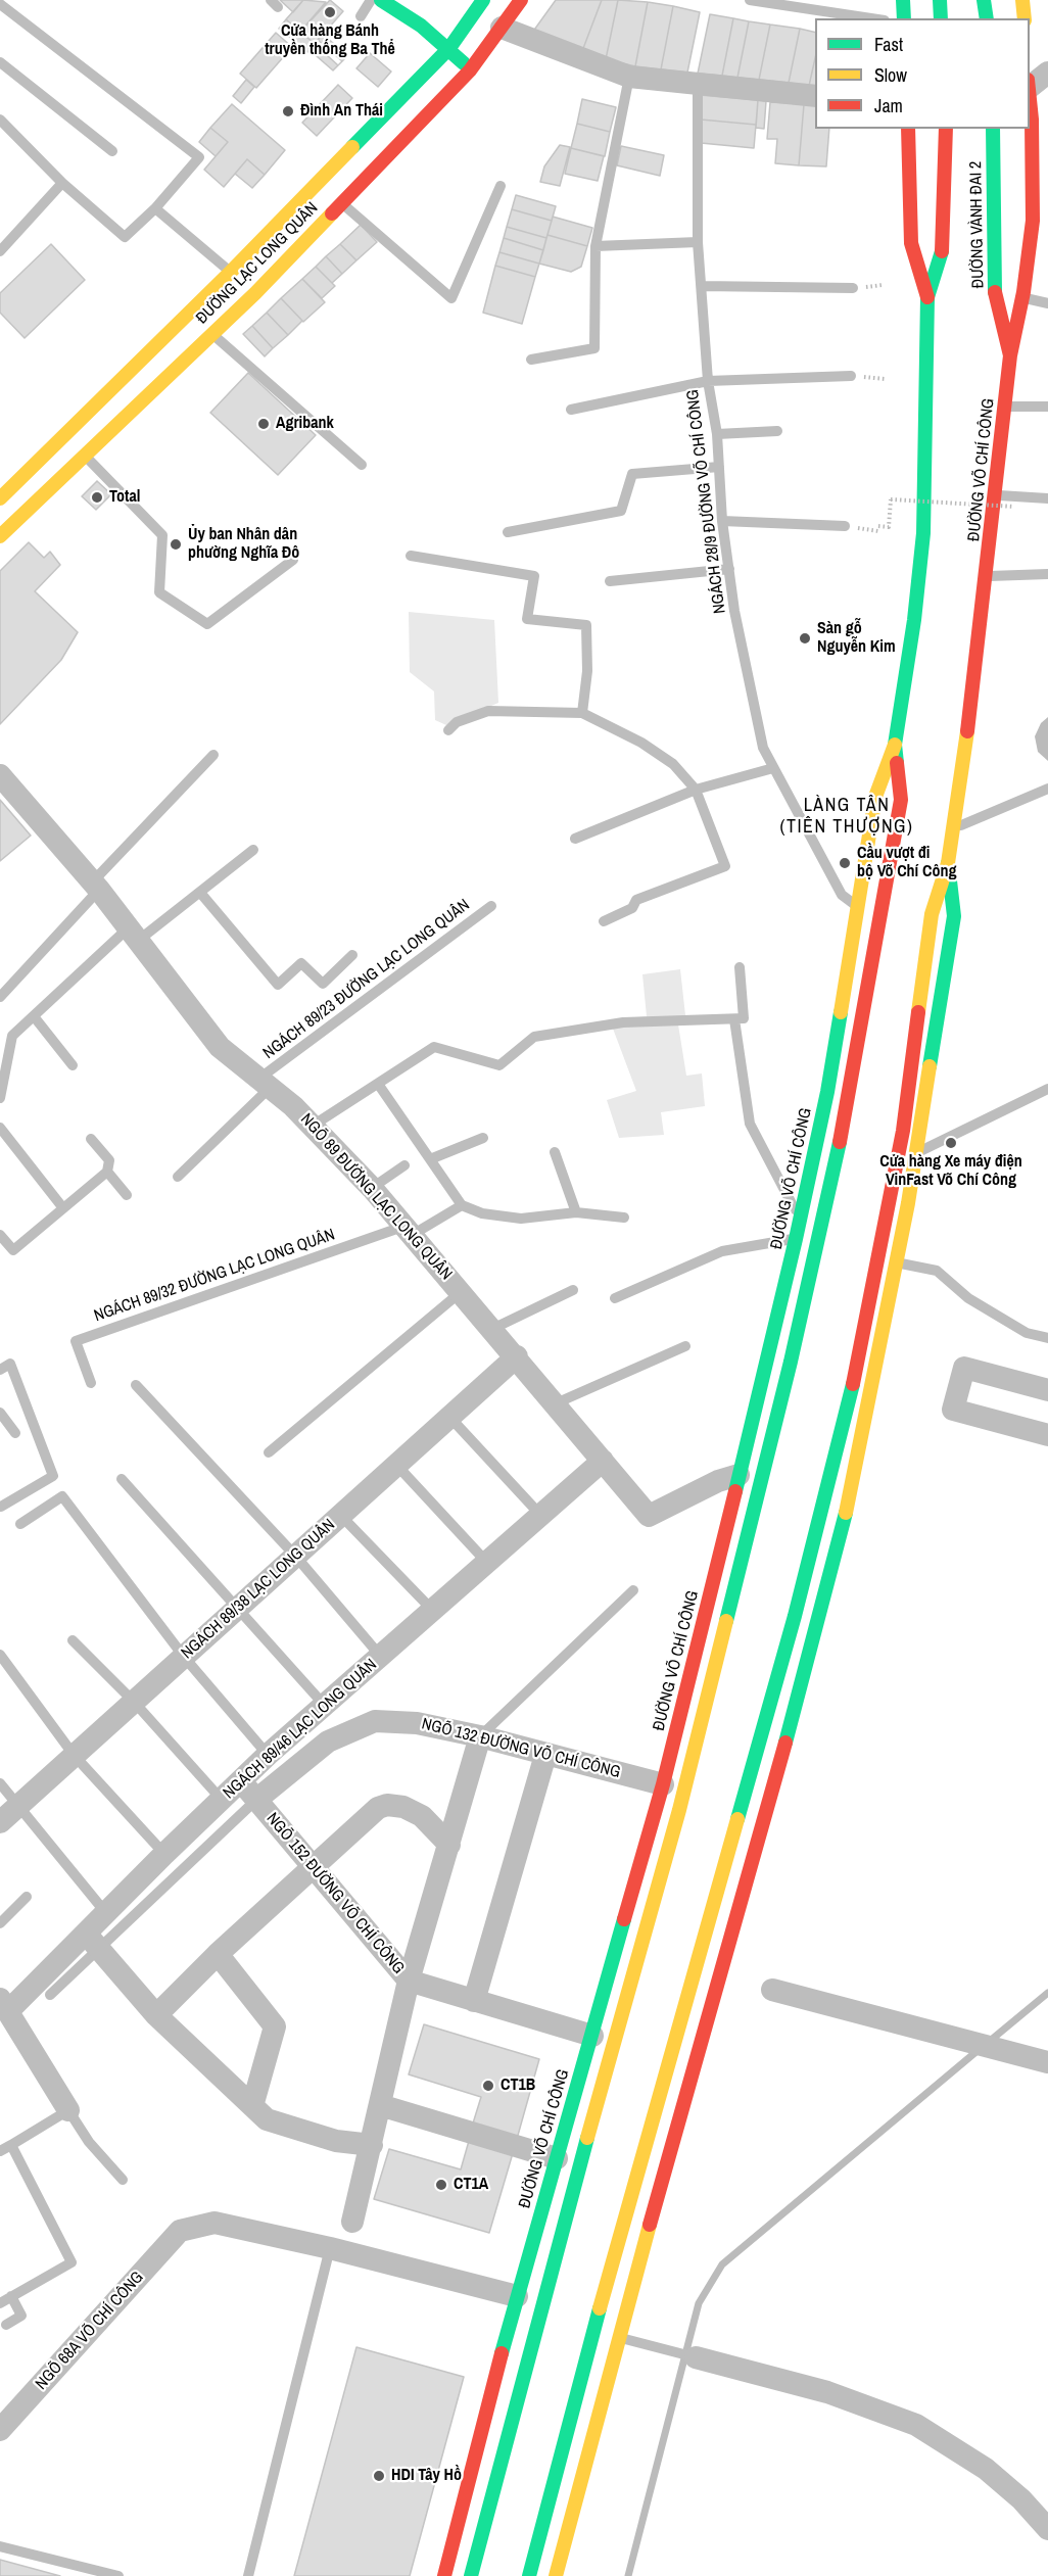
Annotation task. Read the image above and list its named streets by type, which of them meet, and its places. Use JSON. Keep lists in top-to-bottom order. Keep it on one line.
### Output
{"streets":{"main road":["ĐƯỜNG VÀNH ĐAI 2","ĐƯỜNG LẠC LONG QUÂN","ĐƯỜNG VÕ CHÍ CÔNG"],"street":["NGÕ 89 ĐƯỜNG LẠC LONG QUÂN","NGÁCH 89/38 LẠC LONG QUÂN","NGÁCH 89/46 LẠC LONG QUÂN","NGÕ 132 ĐƯỜNG VÕ CHÍ CÔNG","NGÕ 152 ĐƯỜNG VÕ CHÍ CÔNG","NGÕ 68A VÕ CHÍ CÔNG"],"lane":["NGÁCH 28/9 ĐƯỜNG VÕ CHÍ CÔNG","NGÁCH 89/23 ĐƯỜNG LẠC LONG QUÂN","NGÁCH 89/32 ĐƯỜNG LẠC LONG QUÂN"]},"crossings":[["ĐƯỜNG VÀNH ĐAI 2","ĐƯỜNG VÕ CHÍ CÔNG"],["ĐƯỜNG VÕ CHÍ CÔNG","NGÁCH 28/9 ĐƯỜNG VÕ CHÍ CÔNG"],["ĐƯỜNG VÕ CHÍ CÔNG","NGÕ 89 ĐƯỜNG LẠC LONG QUÂN"],["ĐƯỜNG VÕ CHÍ CÔNG","NGÕ 132 ĐƯỜNG VÕ CHÍ CÔNG"],["ĐƯỜNG VÕ CHÍ CÔNG","NGÕ 152 ĐƯỜNG VÕ CHÍ CÔNG"],["NGÁCH 89/23 ĐƯỜNG LẠC LONG QUÂN","NGÕ 89 ĐƯỜNG LẠC LONG QUÂN"],["NGÕ 89 ĐƯỜNG LẠC LONG QUÂN","NGÁCH 89/32 ĐƯỜNG LẠC LONG QUÂN"],["NGÕ 89 ĐƯỜNG LẠC LONG QUÂN","NGÁCH 89/38 LẠC LONG QUÂN"],["NGÕ 89 ĐƯỜNG LẠC LONG QUÂN","NGÁCH 89/46 LẠC LONG QUÂN"],["NGÁCH 89/46 LẠC LONG QUÂN","NGÕ 152 ĐƯỜNG VÕ CHÍ CÔNG"],["NGÕ 132 ĐƯỜNG VÕ CHÍ CÔNG","NGÕ 152 ĐƯỜNG VÕ CHÍ CÔNG"]],"districts":["LÀNG TÂN (TIÊN THƯỢNG)"],"places":["Cửa hàng Bánh truyền thống Ba Thể","Đình An Thái","Agribank","Total","Ủy ban Nhân dân phường Nghĩa Đô","Sàn gỗ Nguyễn Kim","Cầu vượt đi bộ Võ Chí Công","Cửa hàng Xe máy điện VinFast Võ Chí Công","CT1B","CT1A","HDI Tây Hồ"],"legend":["Fast","Slow","Jam"]}
